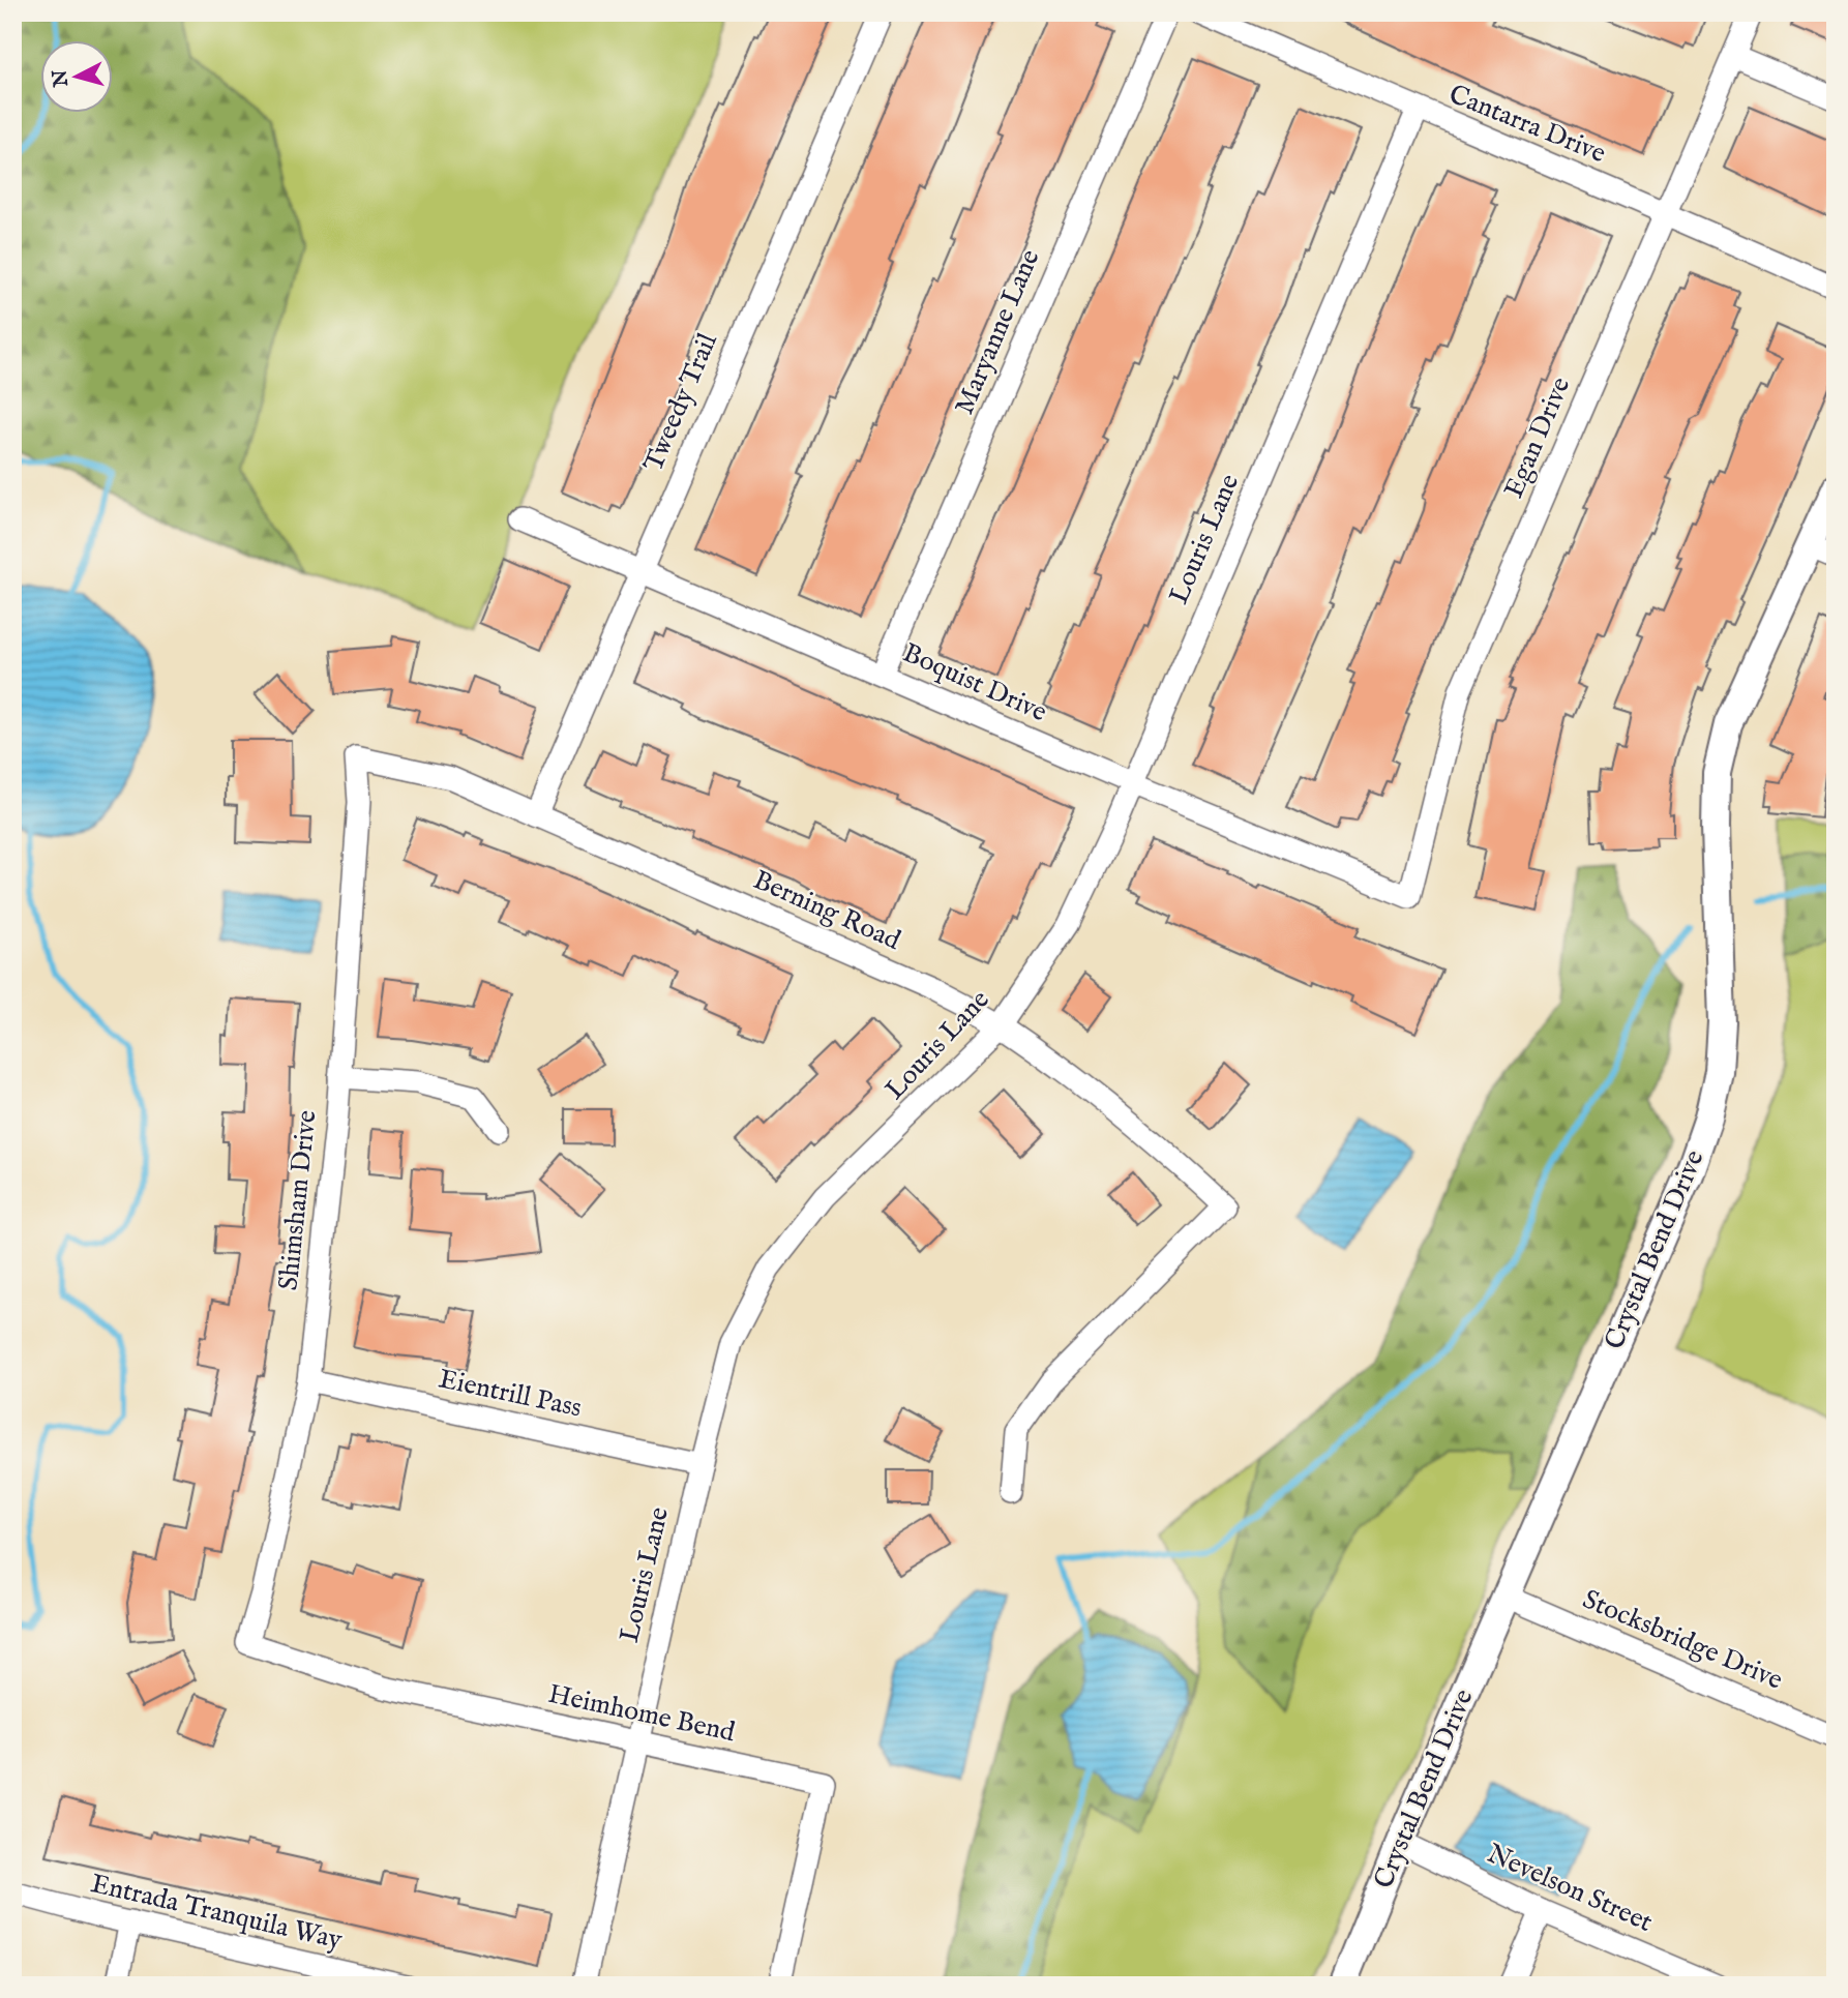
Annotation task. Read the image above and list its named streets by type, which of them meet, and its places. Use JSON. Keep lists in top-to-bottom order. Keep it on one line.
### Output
{"streets":{"street":["Cantarra Drive","Maryanne Lane","Tweedy Trail","Egan Drive","Louris Lane","Boquist Drive","Berning Road","Shimsham Drive","Crystal Bend Drive","Eientrill Pass","Stocksbridge Drive","Heimhome Bend","Nevelson Street","Entrada Tranquila Way"]},"crossings":[["Cantarra Drive","Egan Drive"],["Cantarra Drive","Louris Lane"],["Maryanne Lane","Boquist Drive"],["Tweedy Trail","Boquist Drive"],["Tweedy Trail","Berning Road"],["Egan Drive","Boquist Drive"],["Louris Lane","Boquist Drive"],["Louris Lane","Berning Road"],["Louris Lane","Eientrill Pass"],["Louris Lane","Heimhome Bend"],["Berning Road","Shimsham Drive"],["Shimsham Drive","Eientrill Pass"],["Shimsham Drive","Heimhome Bend"],["Crystal Bend Drive","Stocksbridge Drive"],["Crystal Bend Drive","Nevelson Street"]],"north":"left"}
